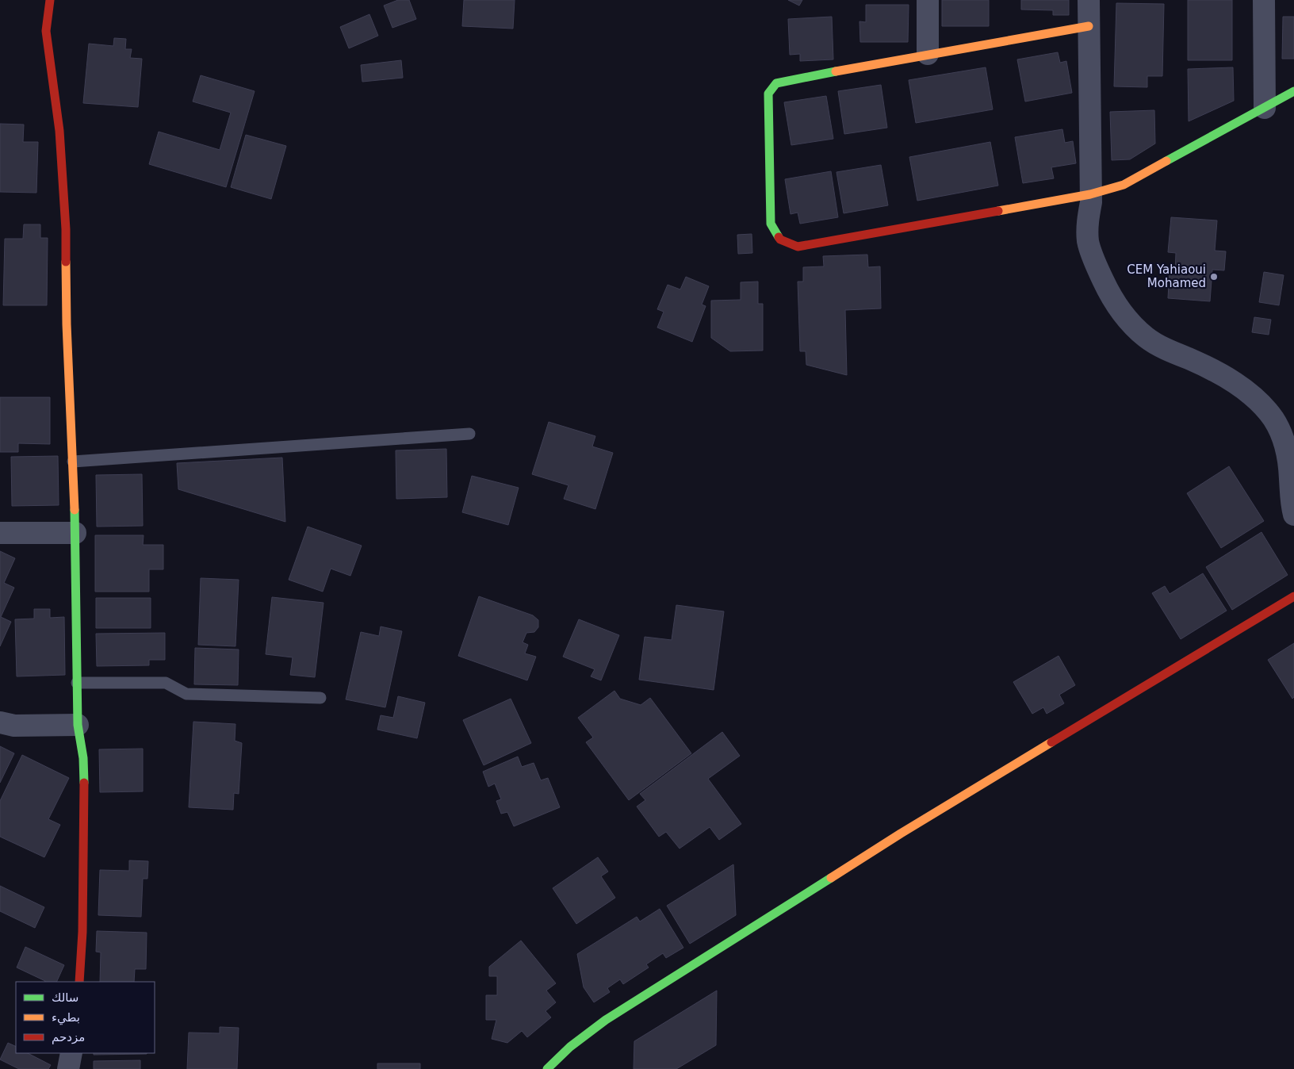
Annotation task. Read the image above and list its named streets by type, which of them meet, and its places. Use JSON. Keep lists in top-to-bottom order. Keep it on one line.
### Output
{"places":["CEM Yahiaoui Mohamed"],"legend":["سالك","بطيء","مزدحم"]}
